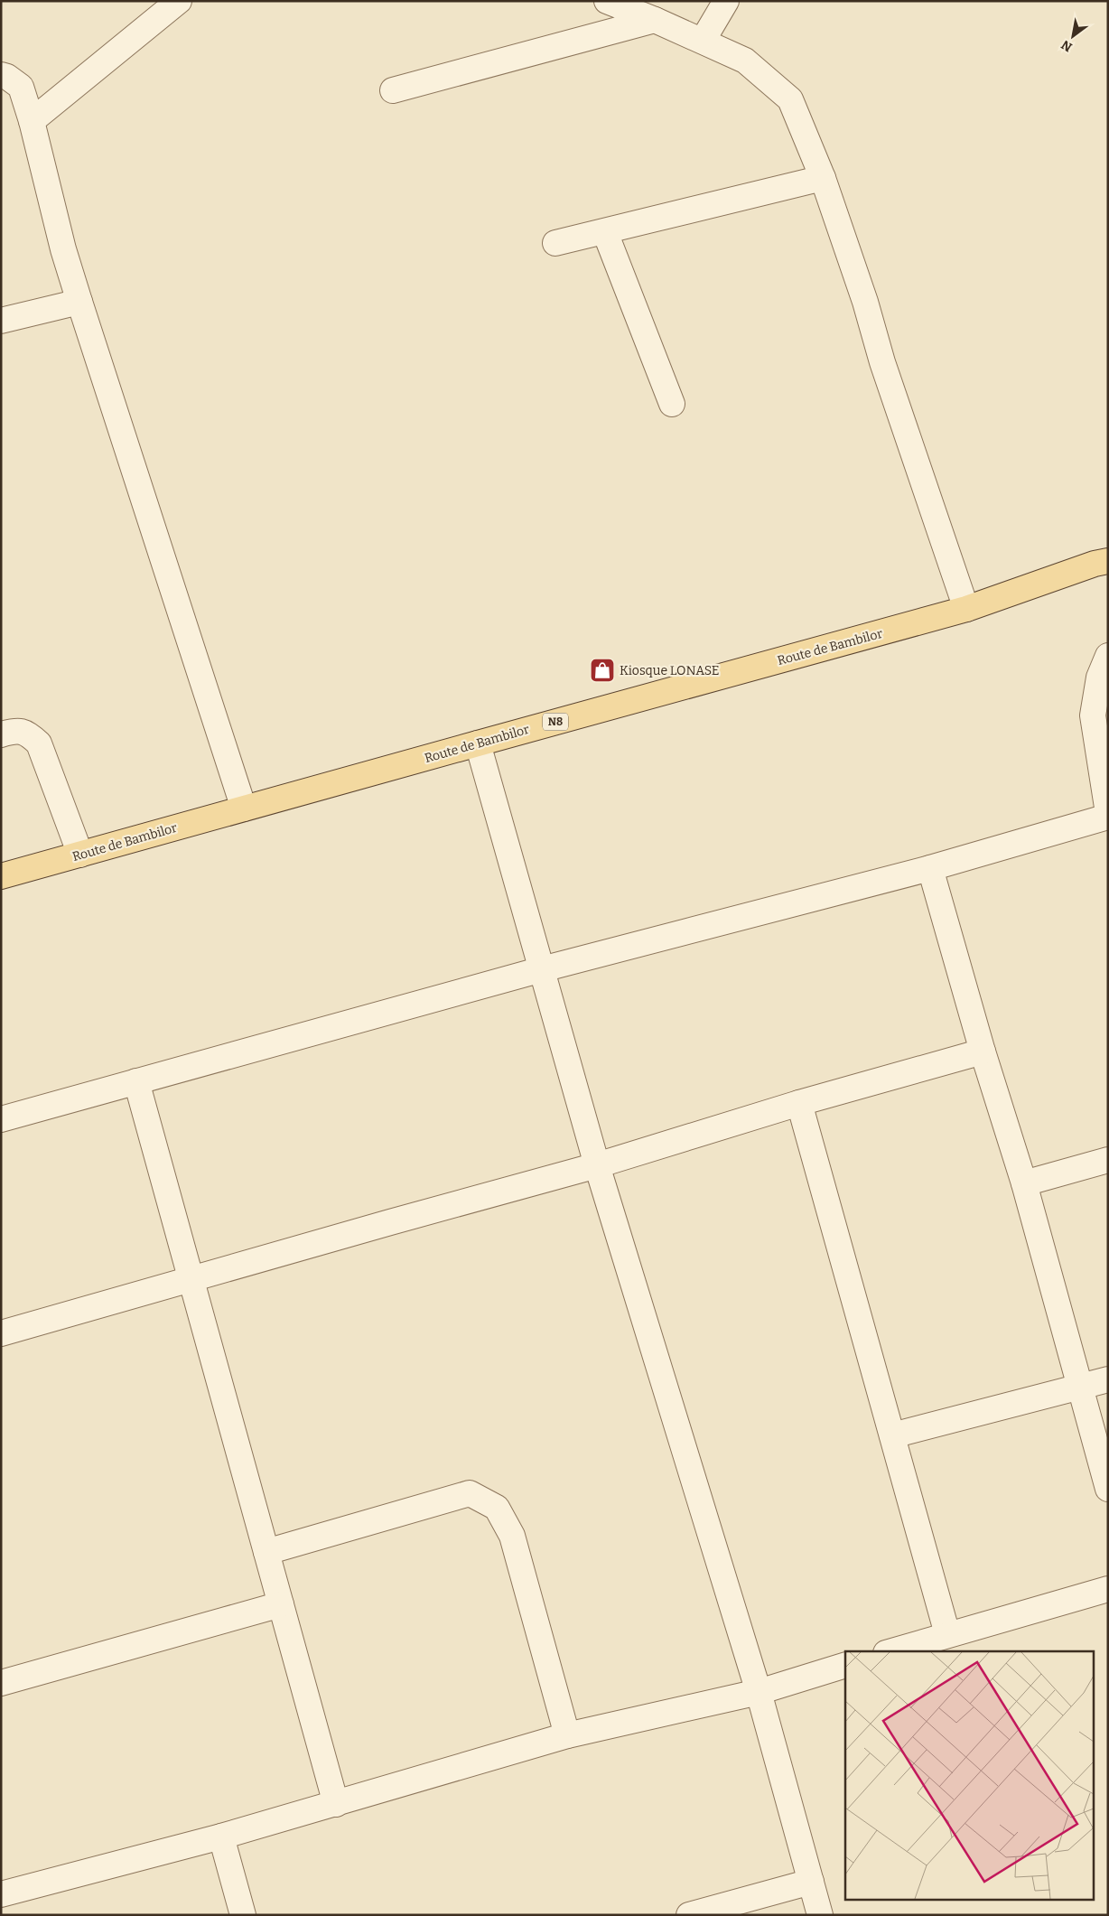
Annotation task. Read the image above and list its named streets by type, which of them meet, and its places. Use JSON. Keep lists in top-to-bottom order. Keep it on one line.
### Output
{"streets":{"main road":["Route de Bambilor","N8"]},"places":{"shop":["Kiosque LONASE"]},"north":"bottom left"}
